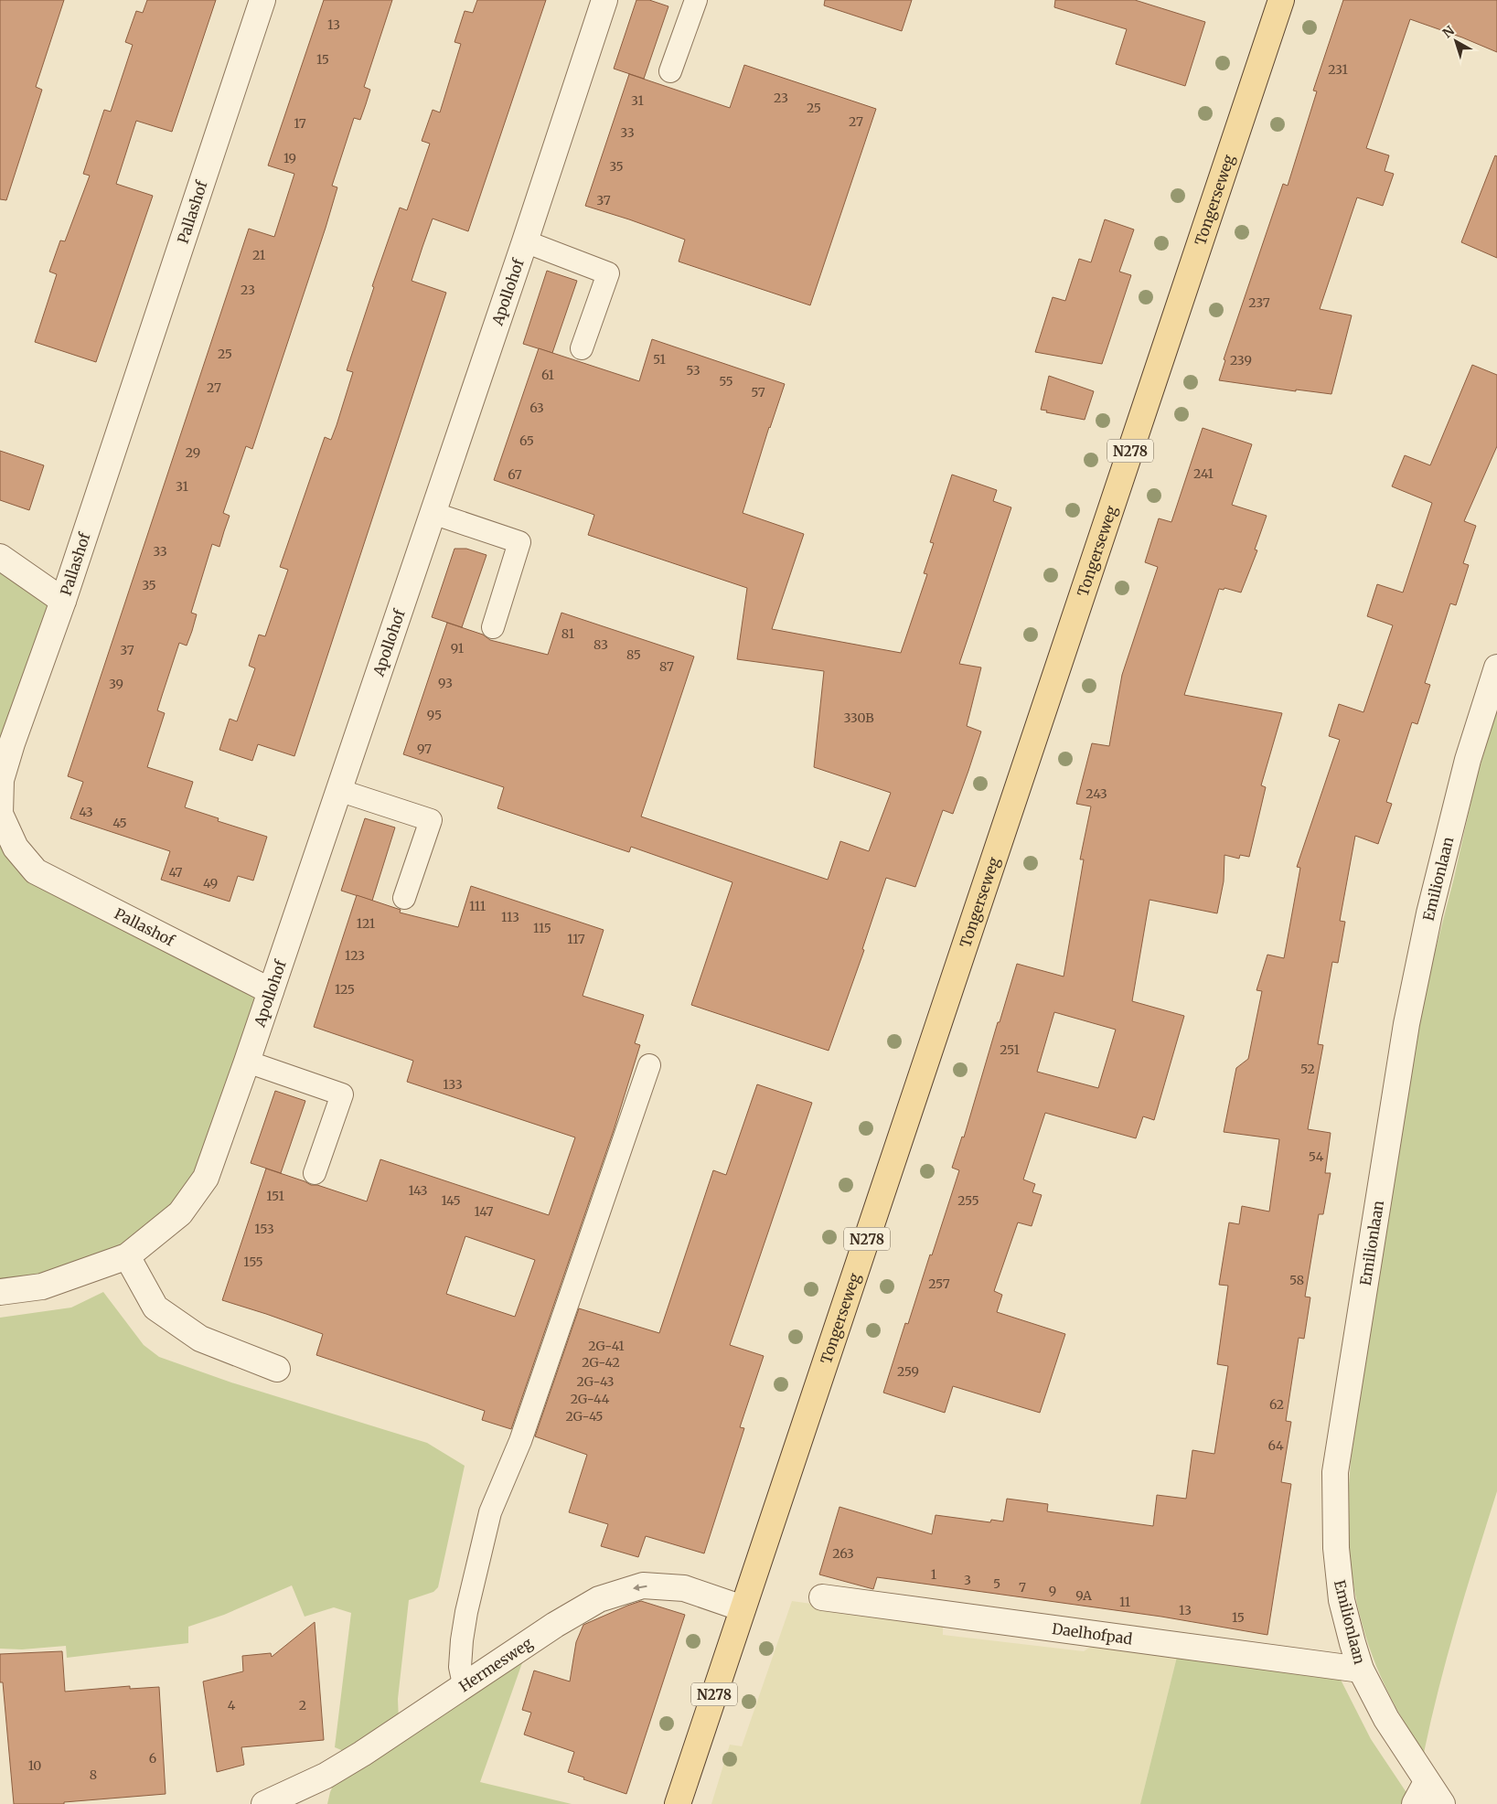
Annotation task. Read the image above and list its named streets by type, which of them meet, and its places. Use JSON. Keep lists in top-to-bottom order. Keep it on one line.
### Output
{"streets":{"main road":["Tongerseweg","N278"],"street":["Pallashof","Apollohof","Emilionlaan","Daelhofpad","Hermesweg"]},"crossings":[["Tongerseweg","Hermesweg"],["Pallashof","Apollohof"],["Emilionlaan","Daelhofpad"]],"one_way":["Hermesweg"],"house_numbers":["13","15","231","23","31","25","27","17","33","19","35","37","21","23","237","25","51","239","53","61","55","27","57","63","65","29","241","67","31","33","35","81","83","91","37","85","87","93","39","95","330B","97","243","43","45","47","49","111","113","121","115","117","123","125","251","52","133","54","143","151","145","255","147","153","155","58","257","2G-41","2G-42","259","2G-43","2G-44","62","2G-45","64","263","1","3","5","7","9","9A","11","13","15","4","2","6","10","8"],"north":"top left"}
